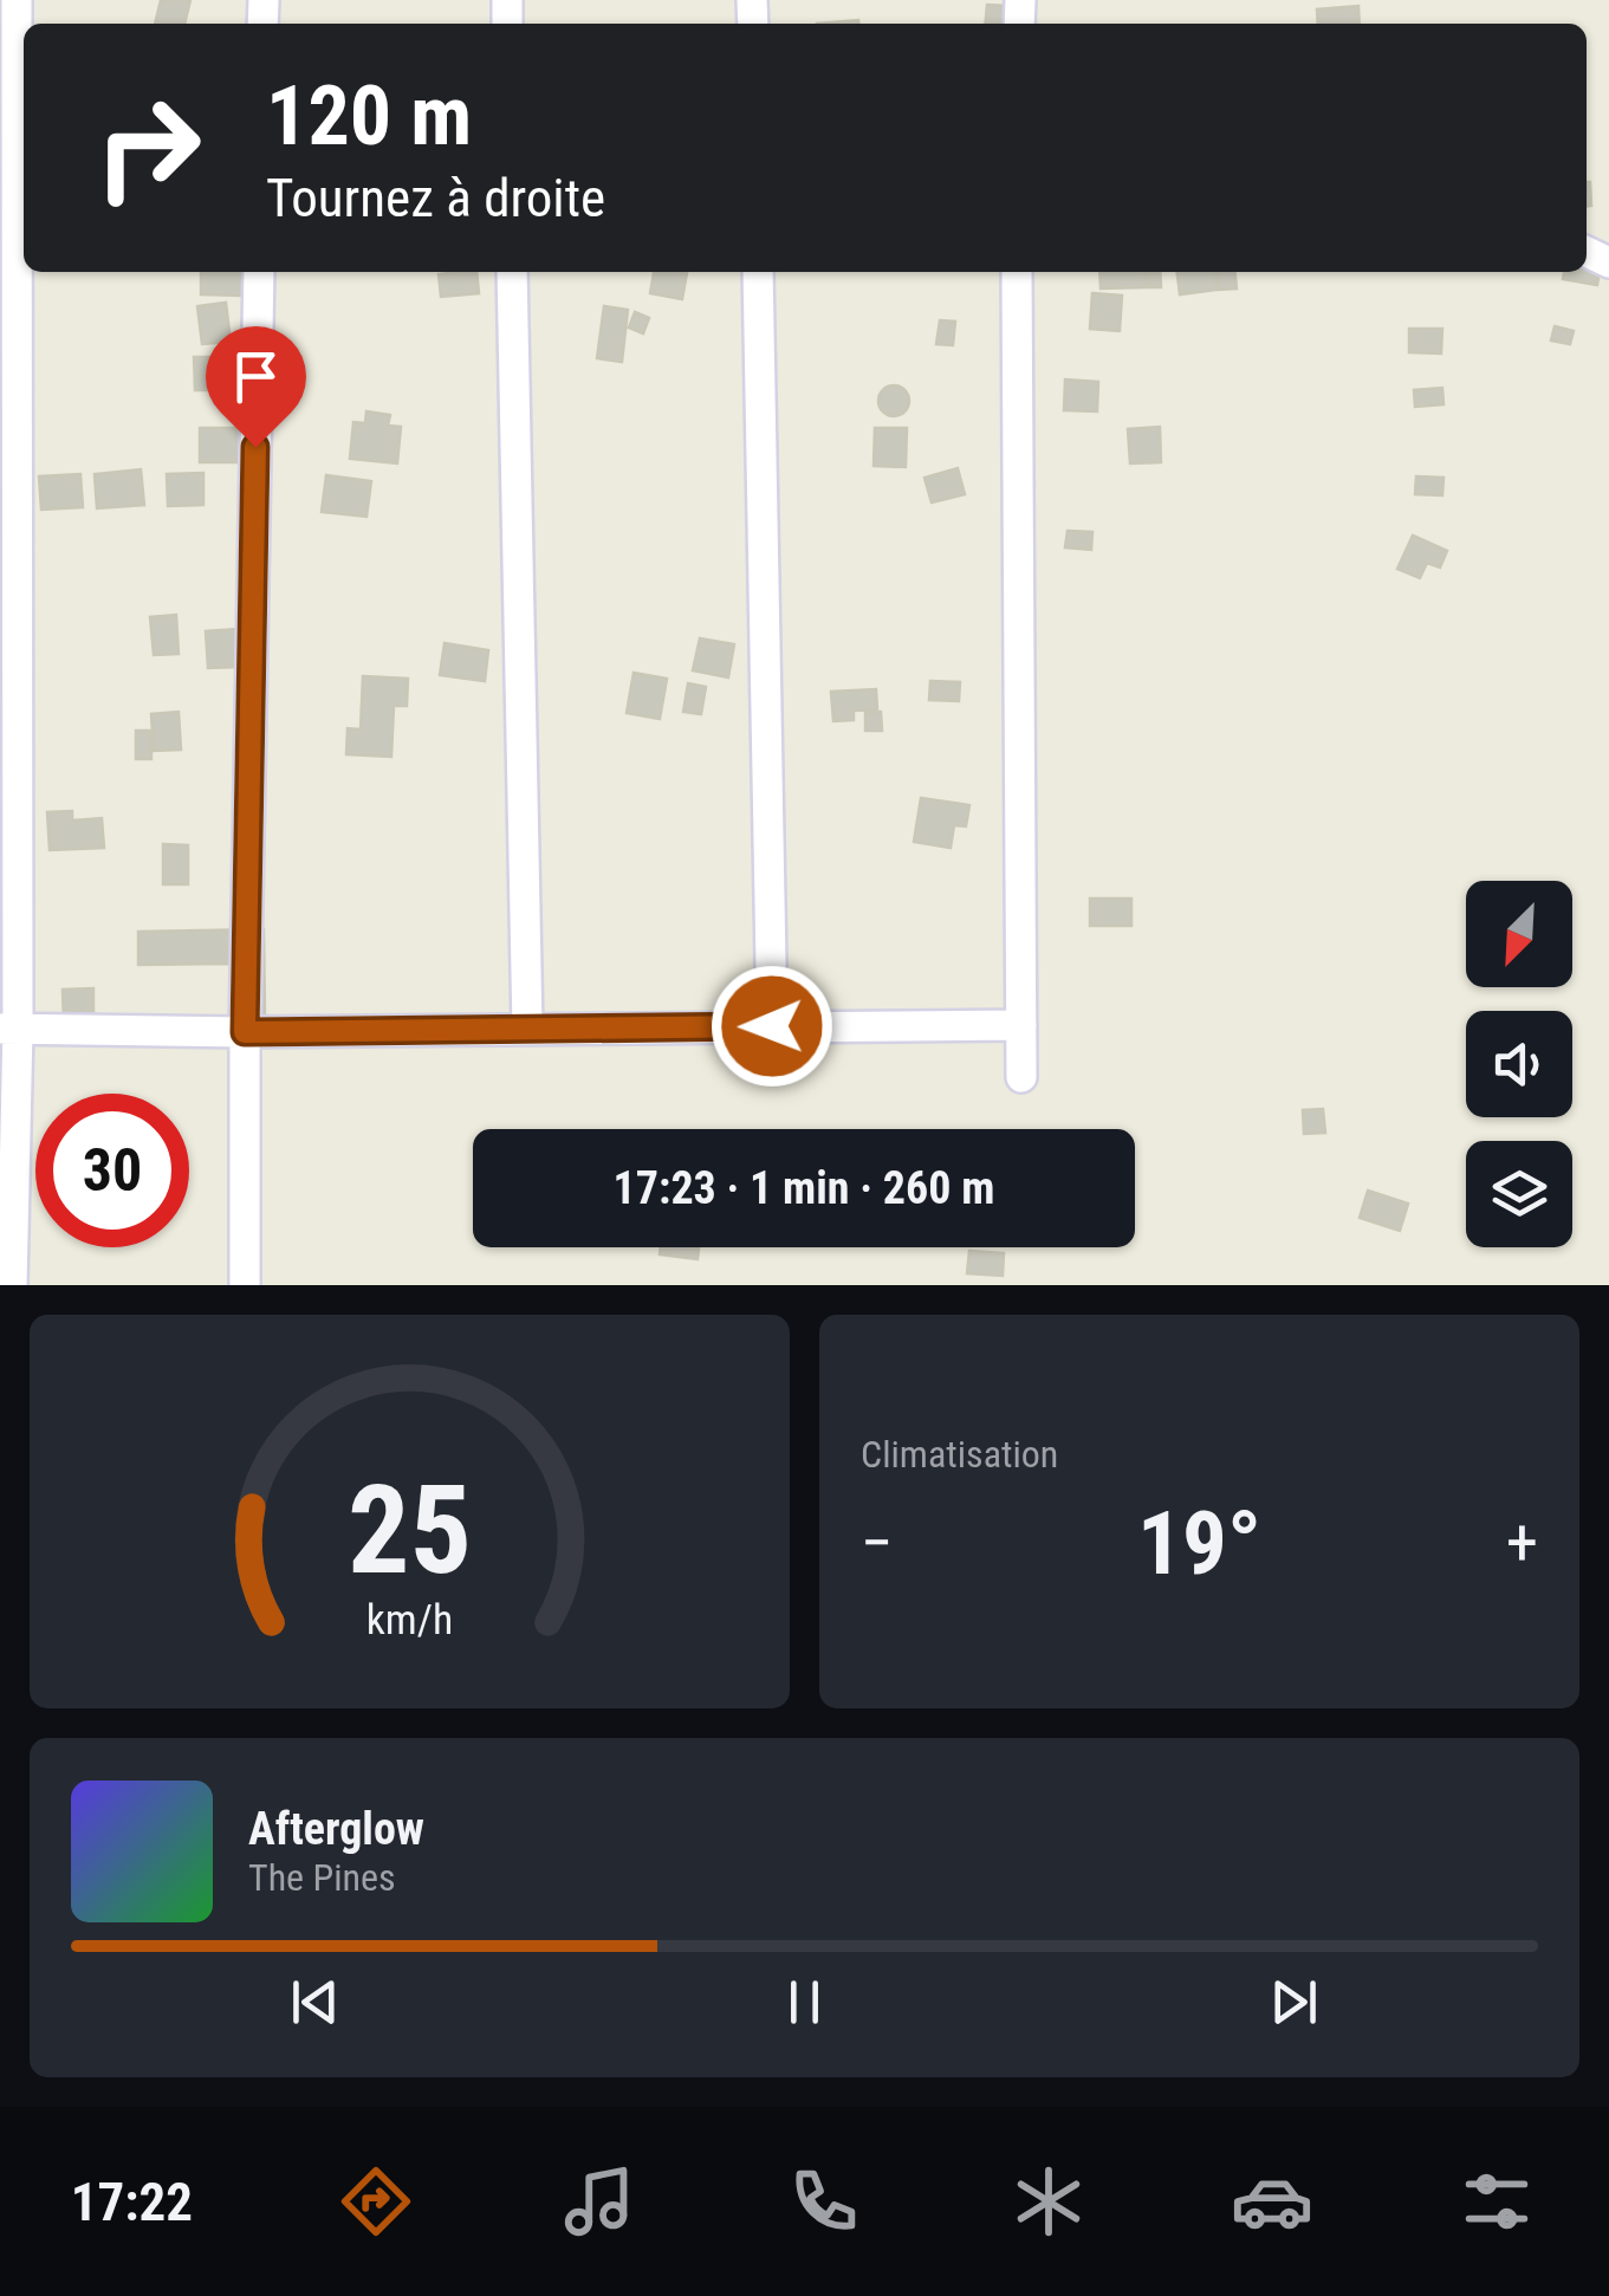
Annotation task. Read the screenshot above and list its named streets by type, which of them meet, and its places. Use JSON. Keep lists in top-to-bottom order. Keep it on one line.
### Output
{"north":"bottom left","page":{"turn":["120 m","Tournez à droite"],"limit":"30","trip":"17:23 · 1 min · 260 m","tile":"Climatisation","heat":["−","19°","+"],"song":["Afterglow","The Pines"],"tabs":"17:22","gauge":["25","km/h"]}}
